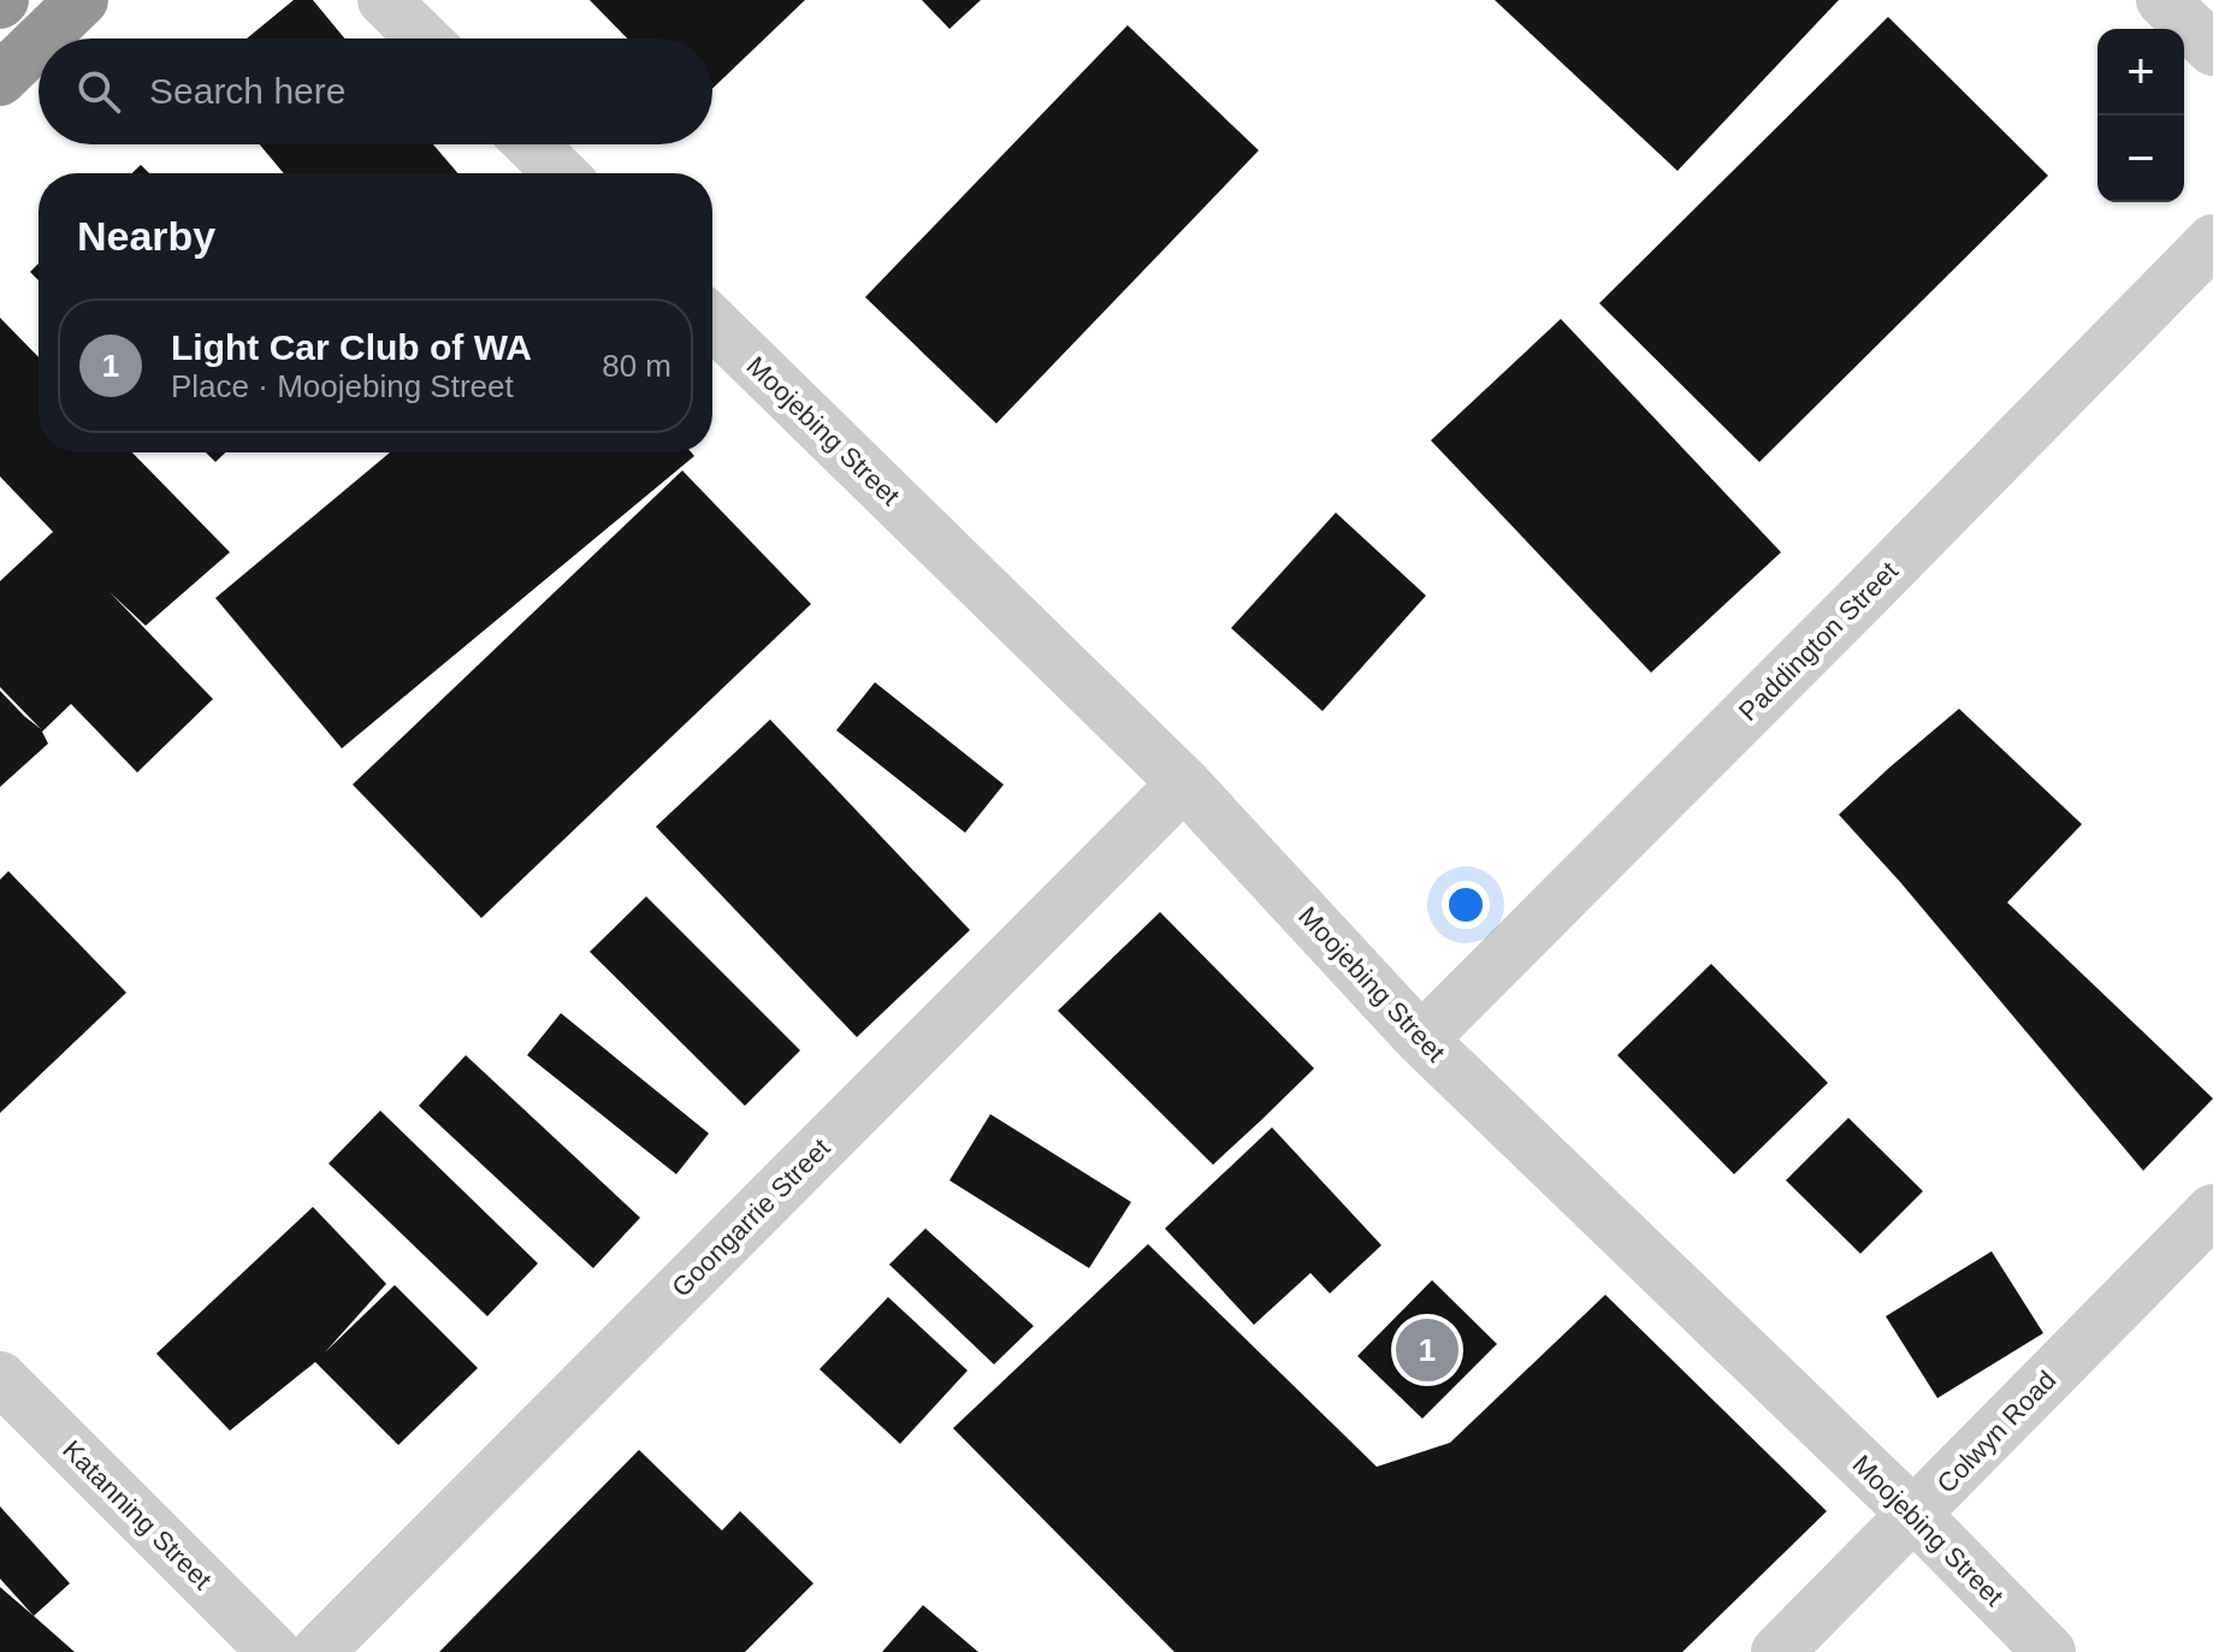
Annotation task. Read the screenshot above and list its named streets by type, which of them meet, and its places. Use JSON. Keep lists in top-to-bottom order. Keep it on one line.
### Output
{"streets":{"street":["Moojebing Street","Paddington Street","Goongarrie Street","Colwyn Road","Katanning Street"]},"crossings":[["Moojebing Street","Paddington Street"],["Moojebing Street","Goongarrie Street"],["Moojebing Street","Colwyn Road"]],"page":{"map_buttons":["+","−"],"search":"Search here","heading":"Nearby","list":[{"mark":"1","name":"Light Car Club of WA","note":"Place · Moojebing Street","value":"80 m"}],"pins":"1"}}
